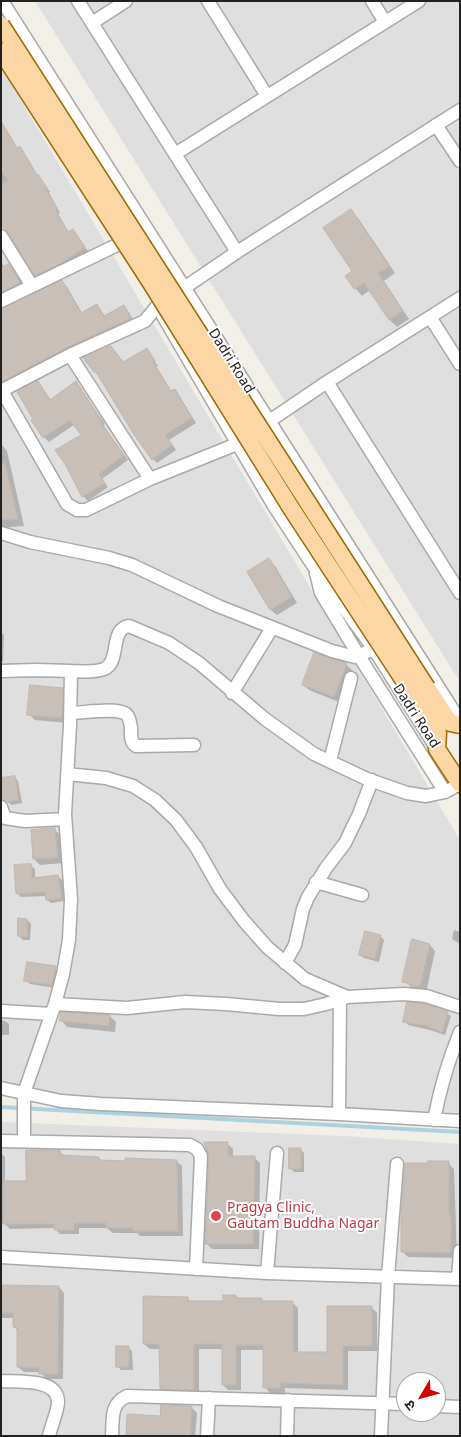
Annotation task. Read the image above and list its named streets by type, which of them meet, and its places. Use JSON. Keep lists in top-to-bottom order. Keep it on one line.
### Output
{"streets":{"main road":["Dadri Road"]},"places":["Pragya Clinic, Gautam Buddha Nagar"],"north":"bottom left"}
